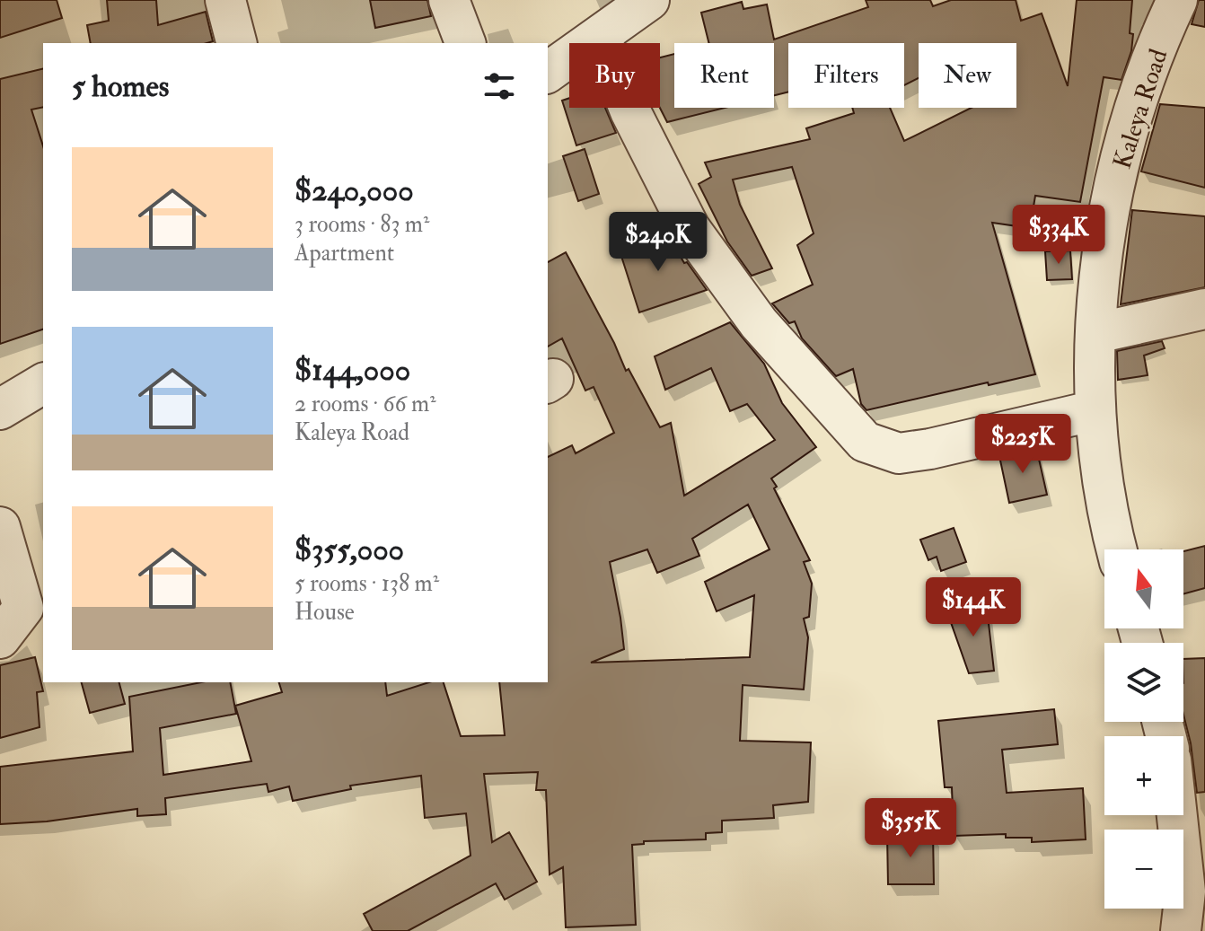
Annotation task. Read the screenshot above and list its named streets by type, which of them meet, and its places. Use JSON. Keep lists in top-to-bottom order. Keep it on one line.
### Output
{"streets":{"street":["Kaleya Road"]},"north":"top","page":{"chip":["Buy","Rent","Filters","New"],"heading":"5 homes","list":[{"name":"$240,000","note":"3 rooms · 83 m² · Apartment"},{"name":"$144,000","note":"2 rooms · 66 m² · Kaleya Road"},{"name":"$355,000","note":"5 rooms · 138 m² · House"}],"price":["$334K","$240K","$225K","$144K","$355K"],"map_buttons":["+","−"]}}
